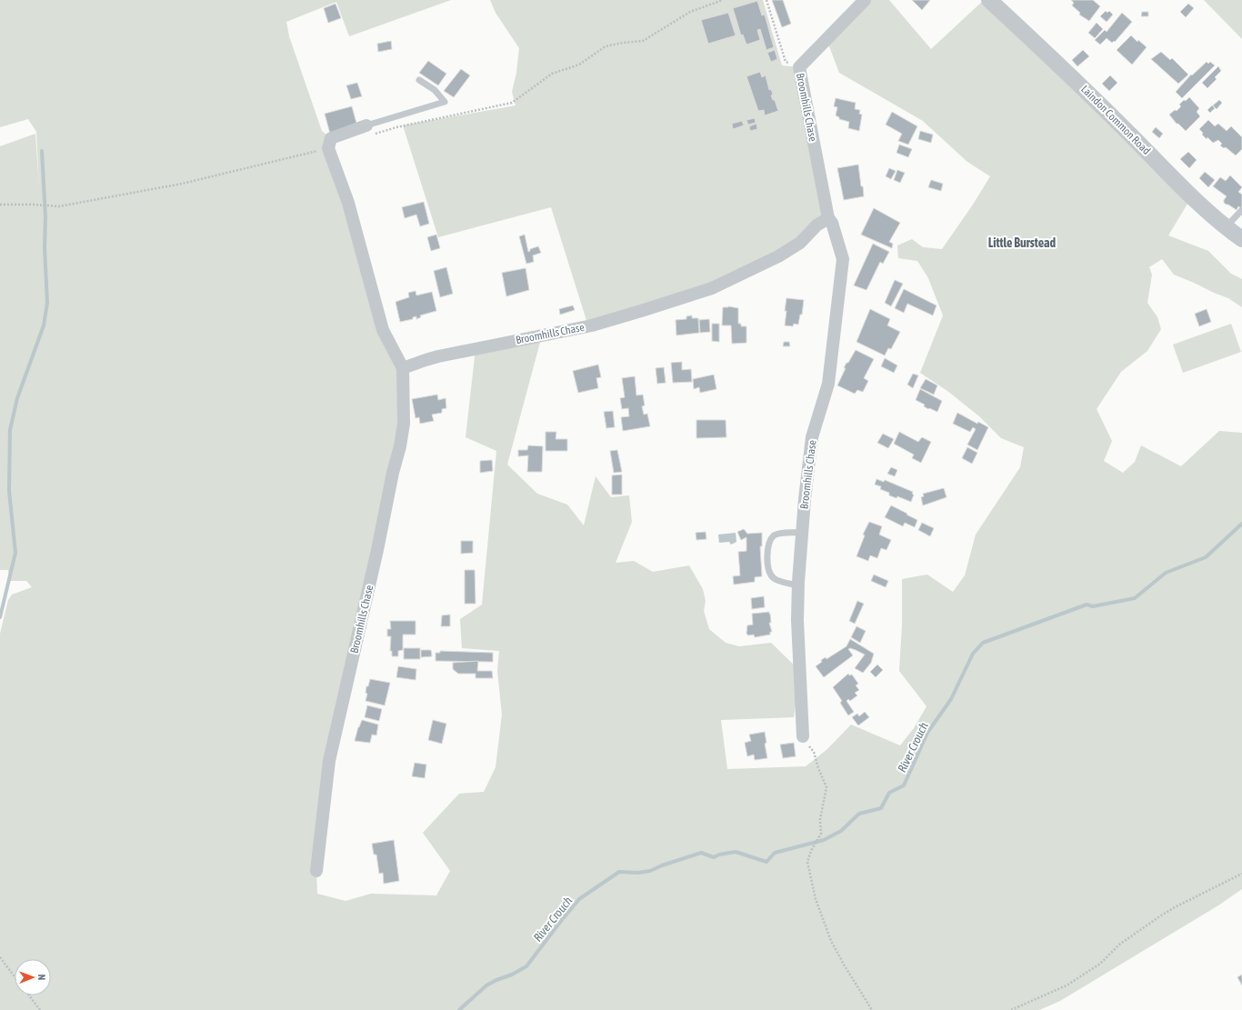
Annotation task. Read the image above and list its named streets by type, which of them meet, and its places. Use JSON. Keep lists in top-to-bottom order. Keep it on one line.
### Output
{"streets":{"street":["Broomhills Chase","Laindon Common Road"]},"districts":["Little Burstead"],"water":["River Crouch"],"north":"right"}
